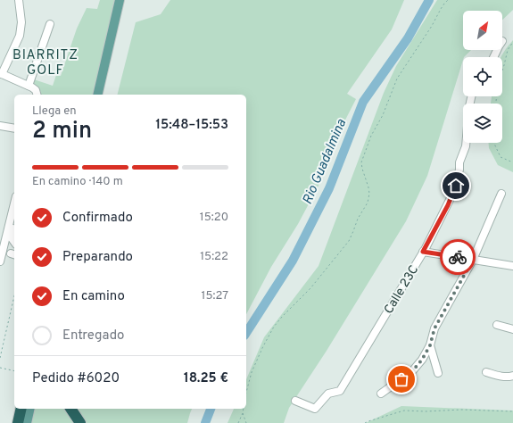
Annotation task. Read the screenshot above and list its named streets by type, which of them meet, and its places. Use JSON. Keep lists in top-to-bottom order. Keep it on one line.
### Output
{"streets":{"street":["Calle 23C"]},"districts":["BIARRITZ GOLF"],"water":["Rio Guadalmina"],"north":"top right","page":{"heading":["2 min","Llega en","15:48–15:53"],"panel":["Pedido #6020","18.25 €"],"bar":"En camino · 140 m","list":[["Confirmado","15:20"],["Preparando","15:22"],["En camino","15:27"],"Entregado"]}}
